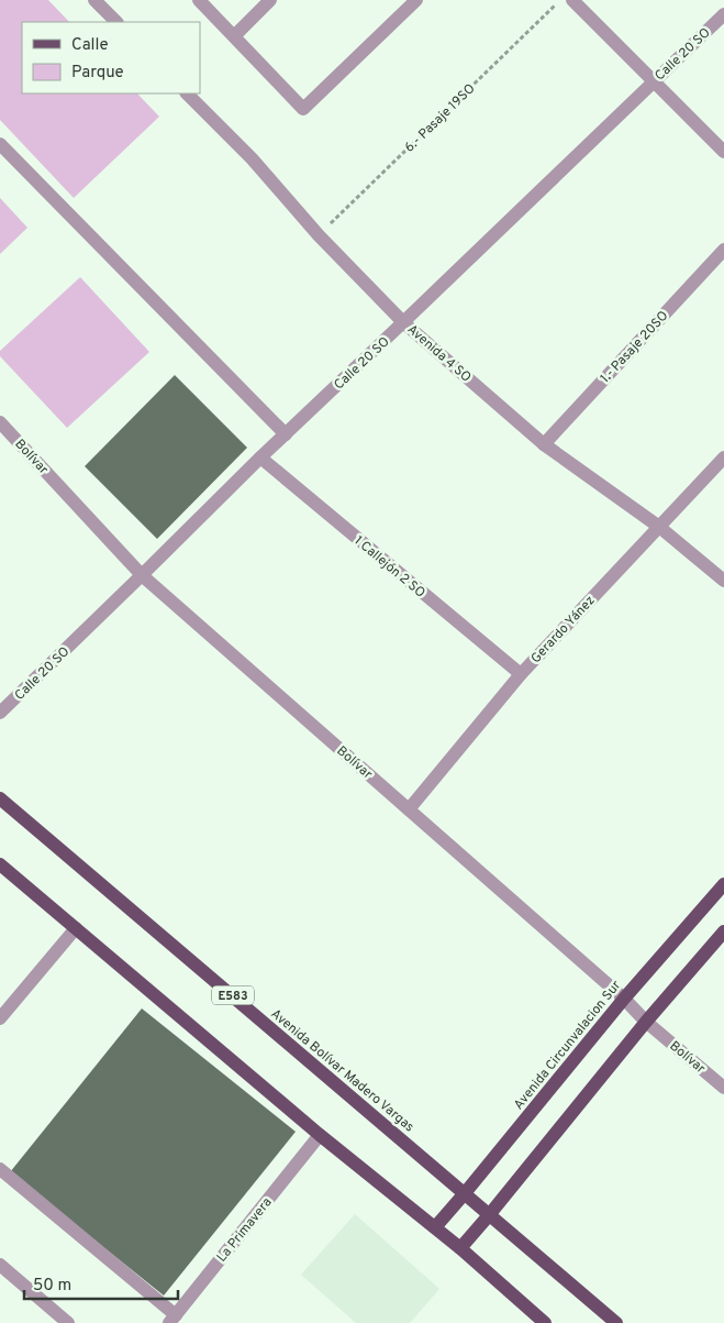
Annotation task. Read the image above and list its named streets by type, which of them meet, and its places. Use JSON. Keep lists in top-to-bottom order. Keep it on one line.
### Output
{"streets":{"main road":["E583","Avenida Circunvalacion Sur","Avenida Bolívar Madero Vargas"],"street":["Calle 20 SO","1.- Pasaje 20SO","Avenida 4 SO","Bolívar","1 Callejón 2 SO","Gerardo Yánez","La Primavera"],"path":["6.- Pasaje 19SO"]},"crossings":[["Calle 20 SO","Avenida 4 SO"],["Calle 20 SO","Bolívar"],["Calle 20 SO","1 Callejón 2 SO"],["6.- Pasaje 19SO","Avenida 4 SO"],["1.- Pasaje 20SO","Avenida 4 SO"],["Avenida 4 SO","Gerardo Yánez"],["Bolívar","Gerardo Yánez"],["Bolívar","Avenida Circunvalacion Sur"],["1 Callejón 2 SO","Gerardo Yánez"],["Avenida Circunvalacion Sur","Avenida Bolívar Madero Vargas"]],"legend":["Calle","Parque"],"scale_bar":"50 m"}
